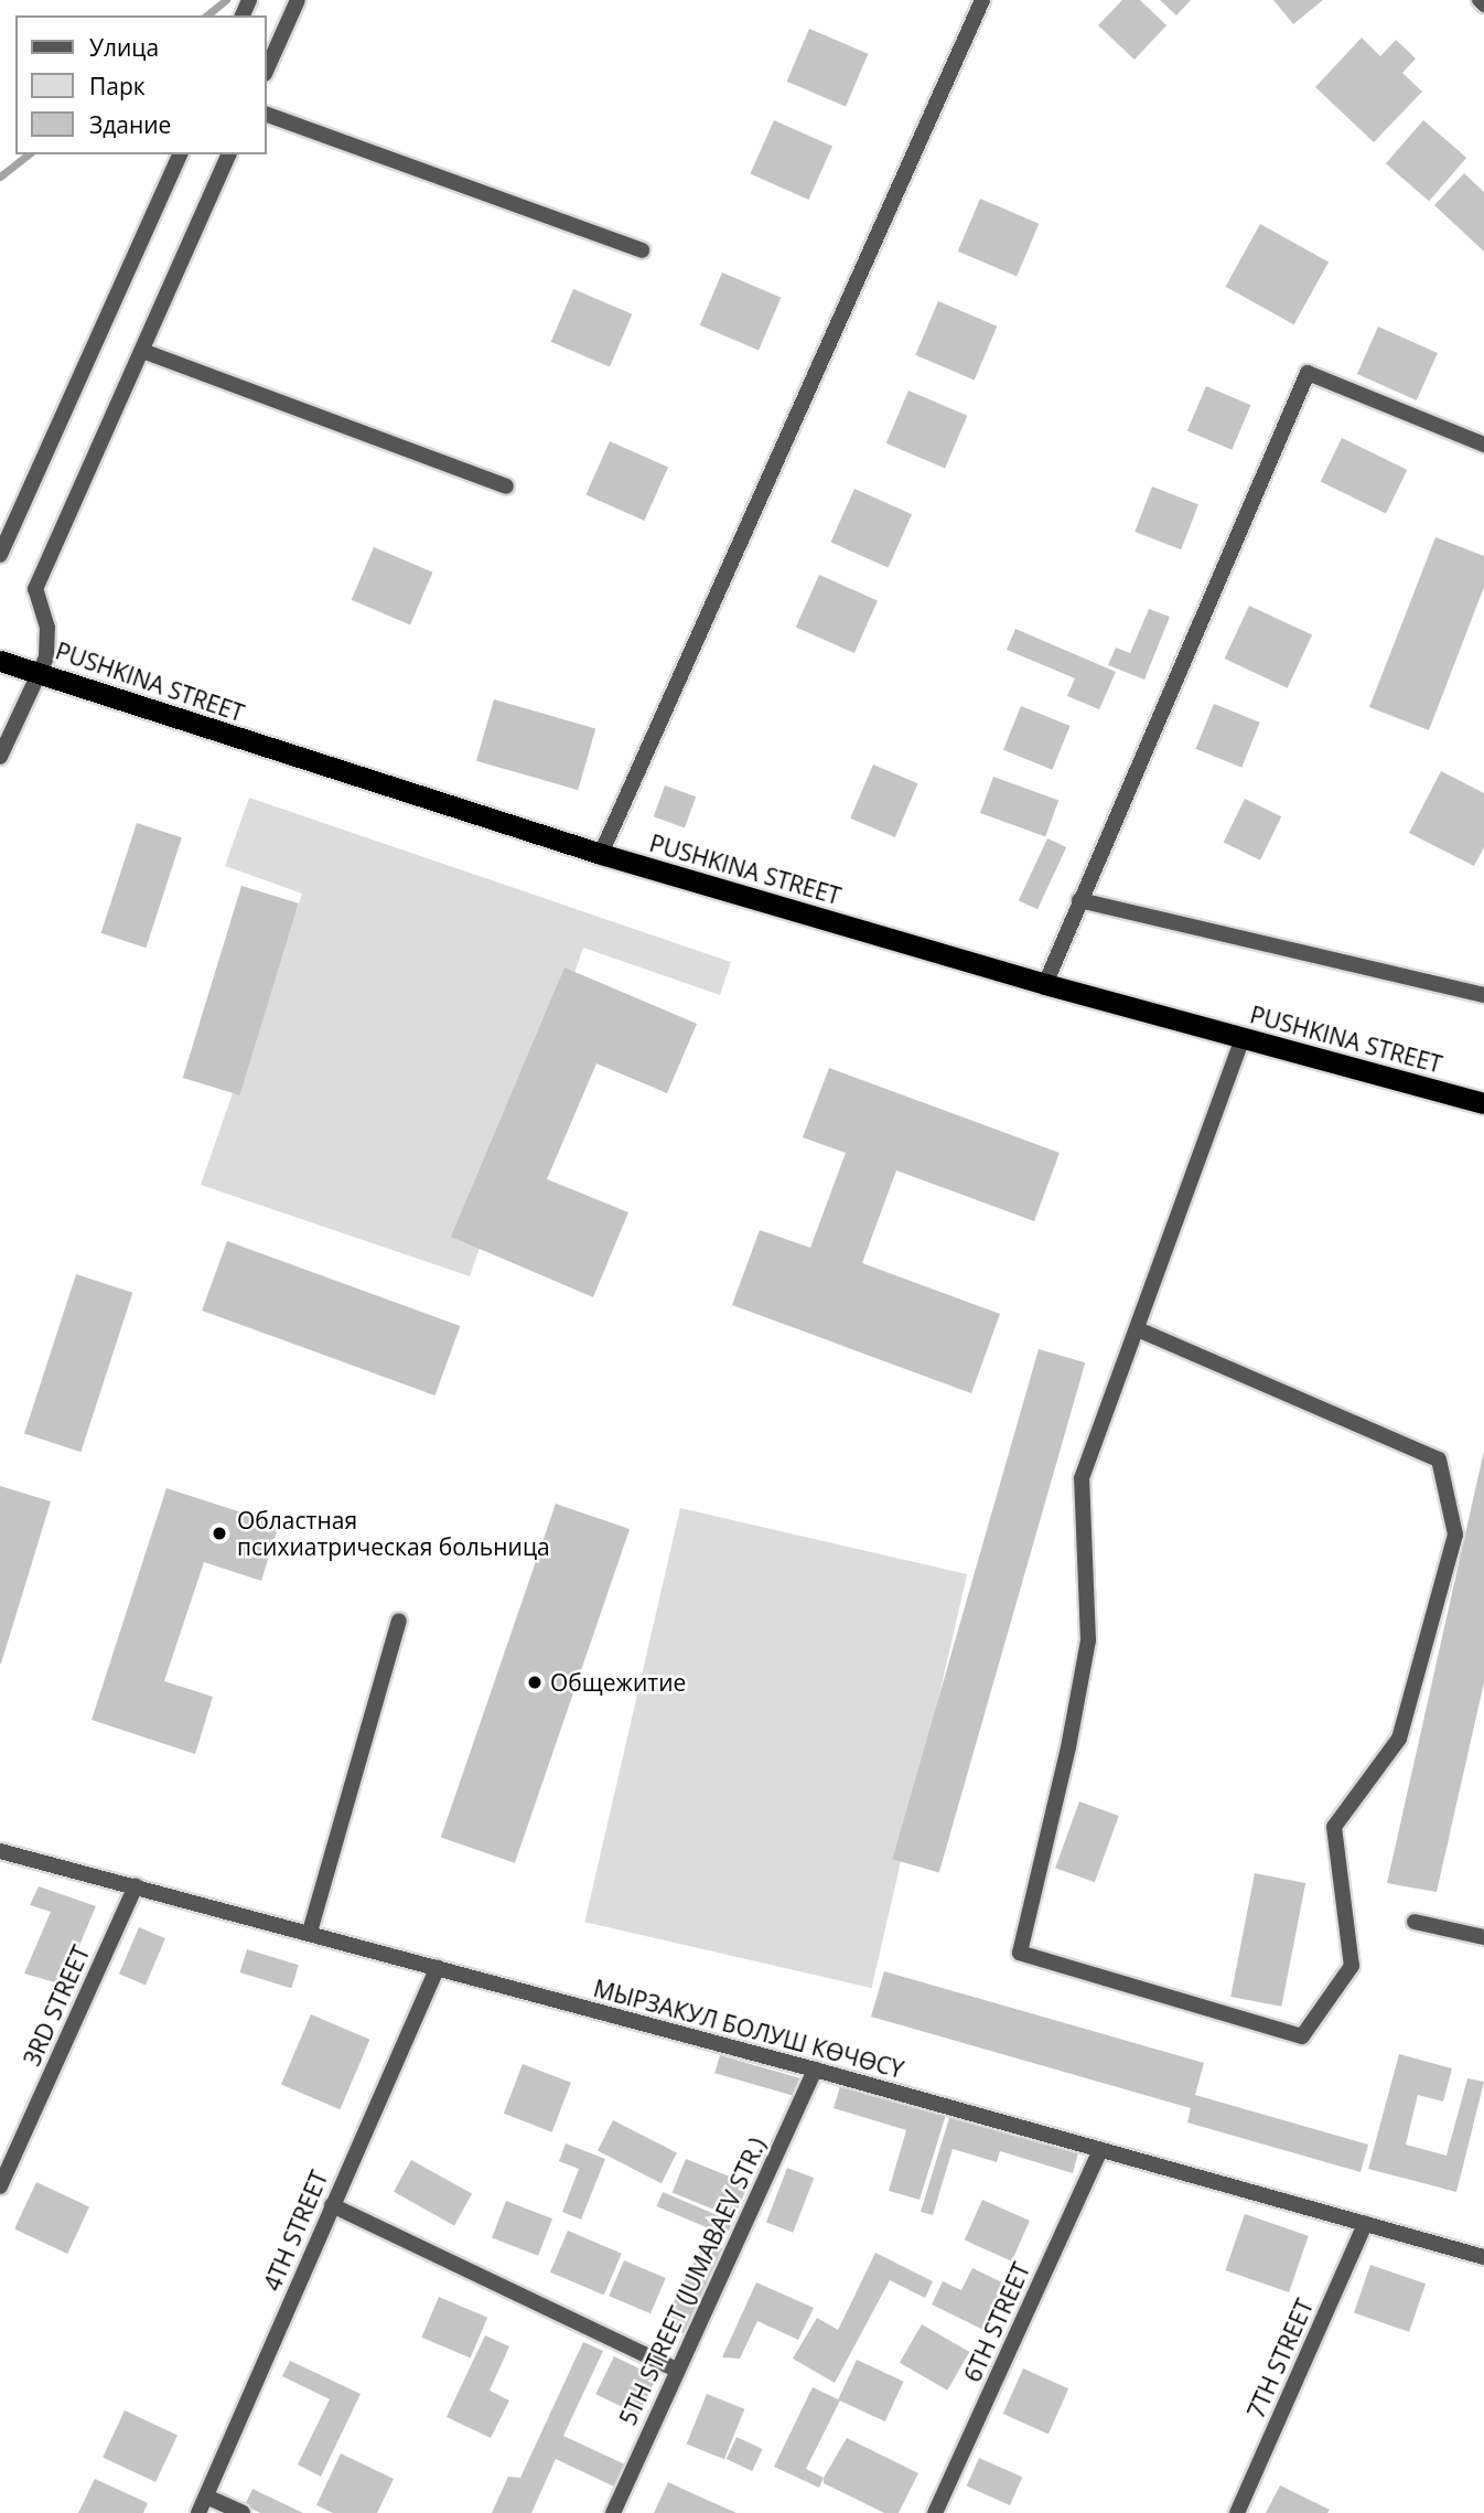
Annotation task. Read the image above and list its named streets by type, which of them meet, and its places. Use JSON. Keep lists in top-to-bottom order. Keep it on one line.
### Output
{"streets":{"highway":["PUSHKINA STREET"],"street":["3RD STREET","МЫРЗАКУЛ БОЛУШ КӨЧӨСҮ","4TH STREET","5TH STREET (JUMABAEV STR.)","6TH STREET","7TH STREET"]},"crossings":[["3RD STREET","МЫРЗАКУЛ БОЛУШ КӨЧӨСҮ"],["МЫРЗАКУЛ БОЛУШ КӨЧӨСҮ","4TH STREET"],["МЫРЗАКУЛ БОЛУШ КӨЧӨСҮ","5TH STREET (JUMABAEV STR.)"],["МЫРЗАКУЛ БОЛУШ КӨЧӨСҮ","6TH STREET"],["МЫРЗАКУЛ БОЛУШ КӨЧӨСҮ","7TH STREET"]],"places":["Областная психиатрическая больница","Общежитие"],"legend":["Улица","Парк","Здание"]}
